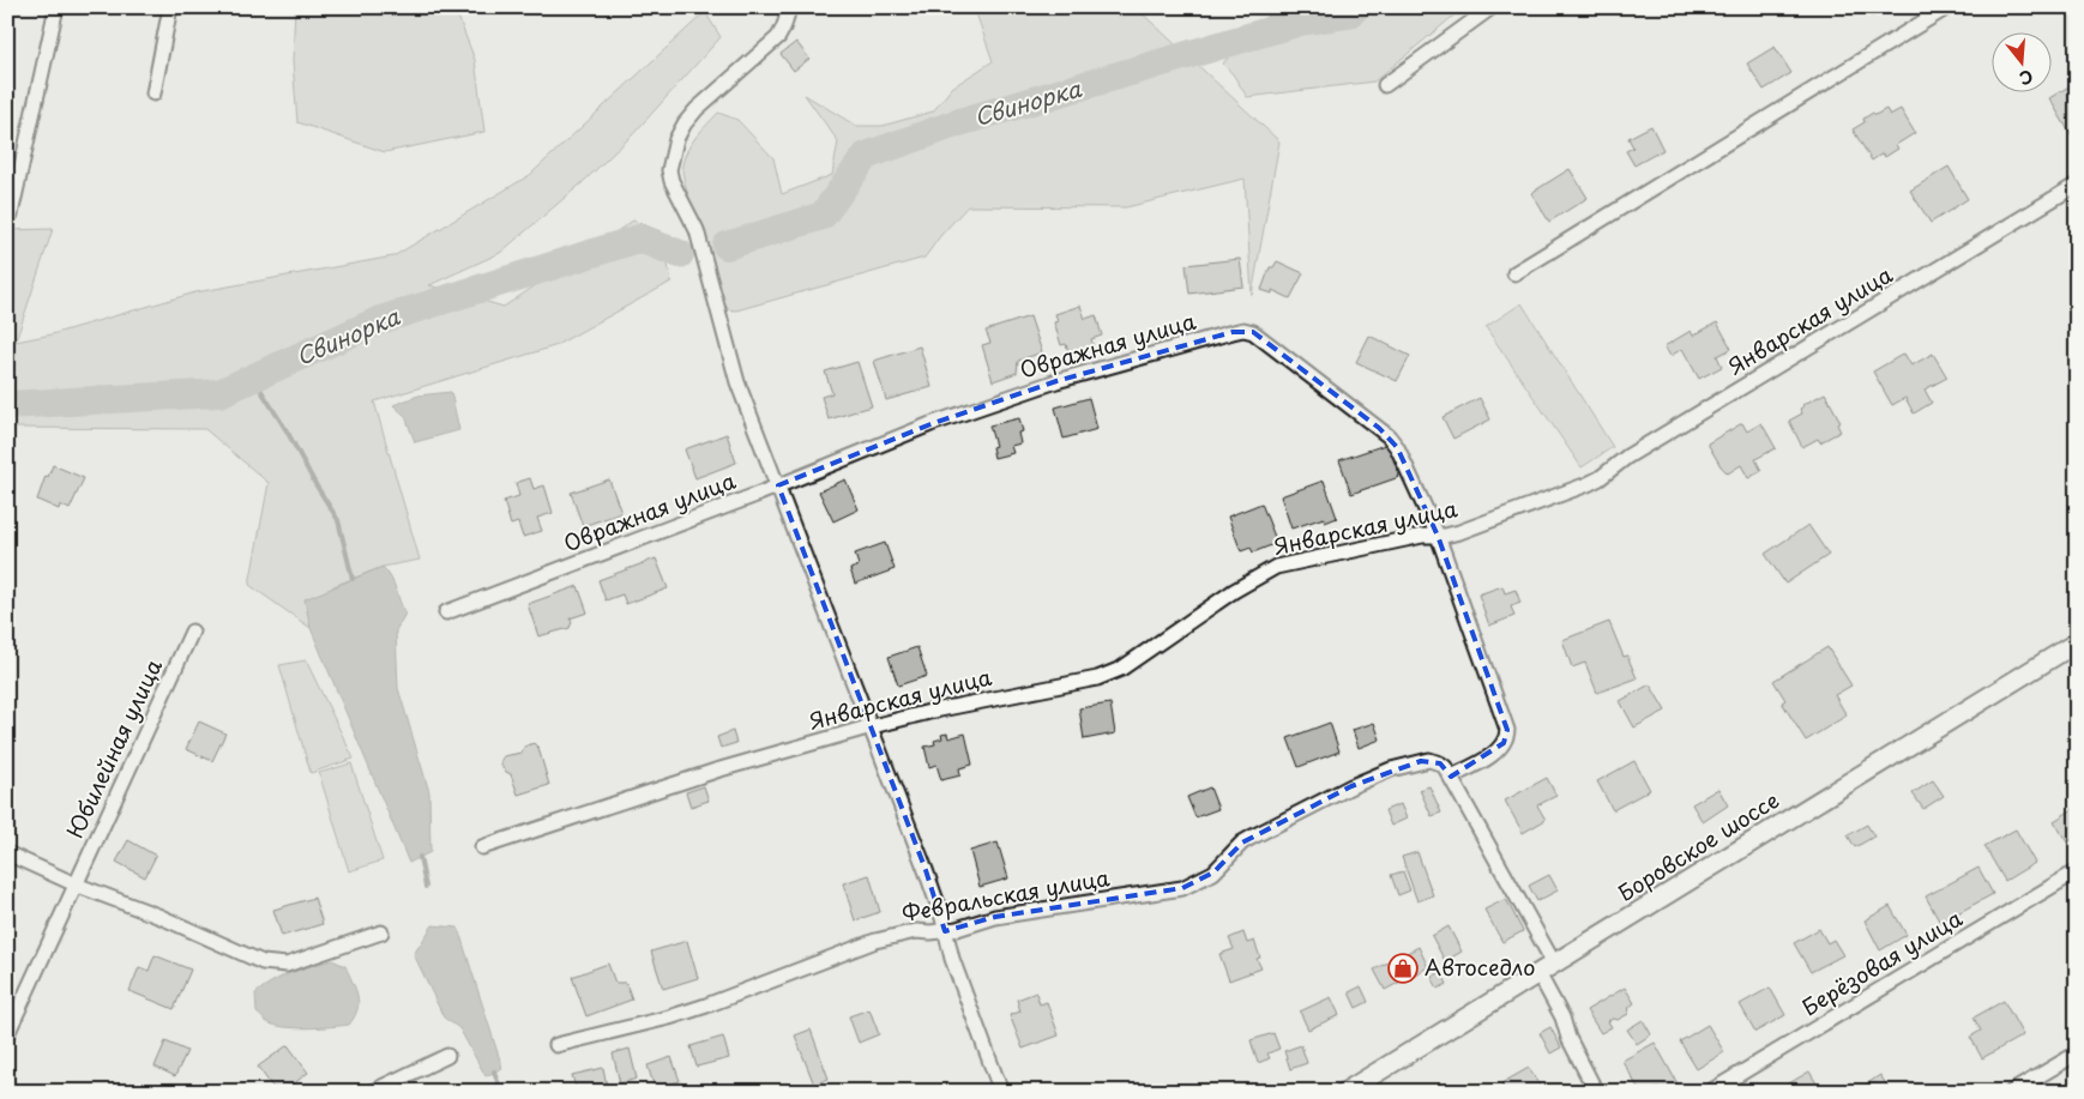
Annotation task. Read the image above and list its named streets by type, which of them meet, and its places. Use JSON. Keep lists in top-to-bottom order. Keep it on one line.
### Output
{"streets":{"main road":["Боровское шоссе"],"street":["Январская улица","Овражная улица","Юбилейная улица","Февральская улица","Берёзовая улица"]},"crossings":[["Январская улица","Овражная улица"],["Овражная улица","Февральская улица"]],"water":["Свинорка"],"places":{"shop":["Автоседло"]},"north":"bottom"}
